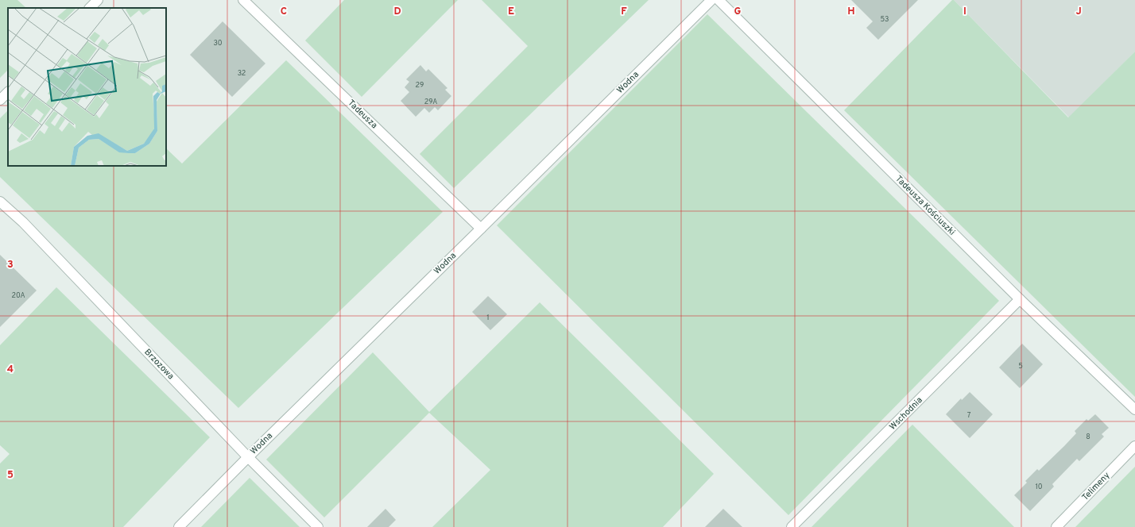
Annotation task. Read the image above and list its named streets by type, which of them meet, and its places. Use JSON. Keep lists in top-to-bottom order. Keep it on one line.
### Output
{"streets":{"street":["Wodna","Tadeusza","Tadeusza Kościuszki","Brzozowa","Wschodnia","Telimeny"]},"crossings":[["Wodna","Tadeusza"],["Wodna","Brzozowa"],["Tadeusza Kościuszki","Wschodnia"]],"house_numbers":["53","30","32","29","29A","20A","1","5","7","8","10"],"grid":{"columns":["C","D","E","F","G","H","I","J"],"rows":["3","4","5"]}}
